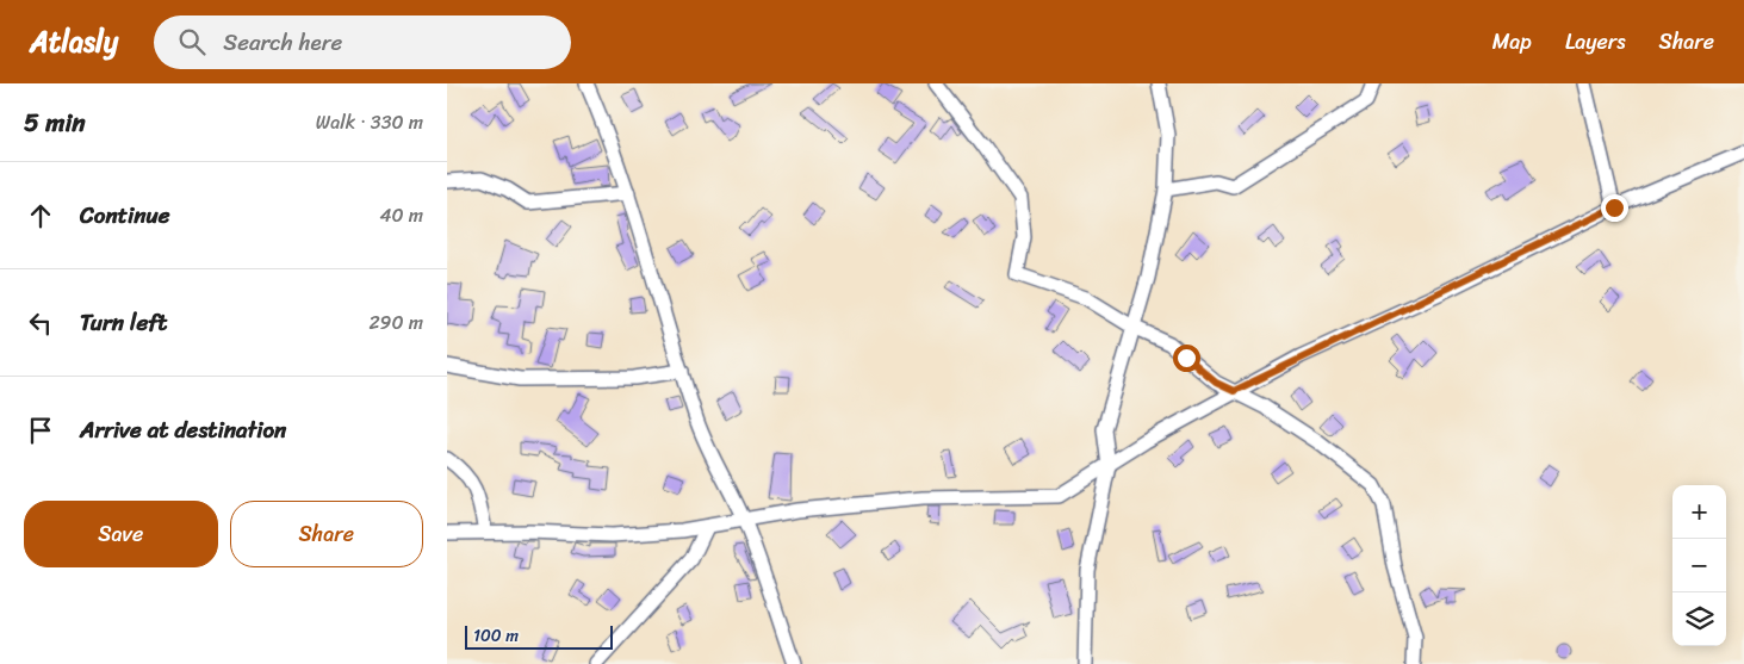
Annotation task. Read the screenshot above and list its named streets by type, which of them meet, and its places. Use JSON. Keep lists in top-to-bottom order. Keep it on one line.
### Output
{"scale_bar":"100 m","page":{"header":"Atlasly","search":"Search here","nav":["Map","Layers","Share"],"heading":["5 min","Walk · 330 m"],"list":[["Continue","40 m"],["Turn left","290 m"],"Arrive at destination"],"buttons":["Save","Share"],"map_buttons":["+","−"],"scale":"100 m"}}
